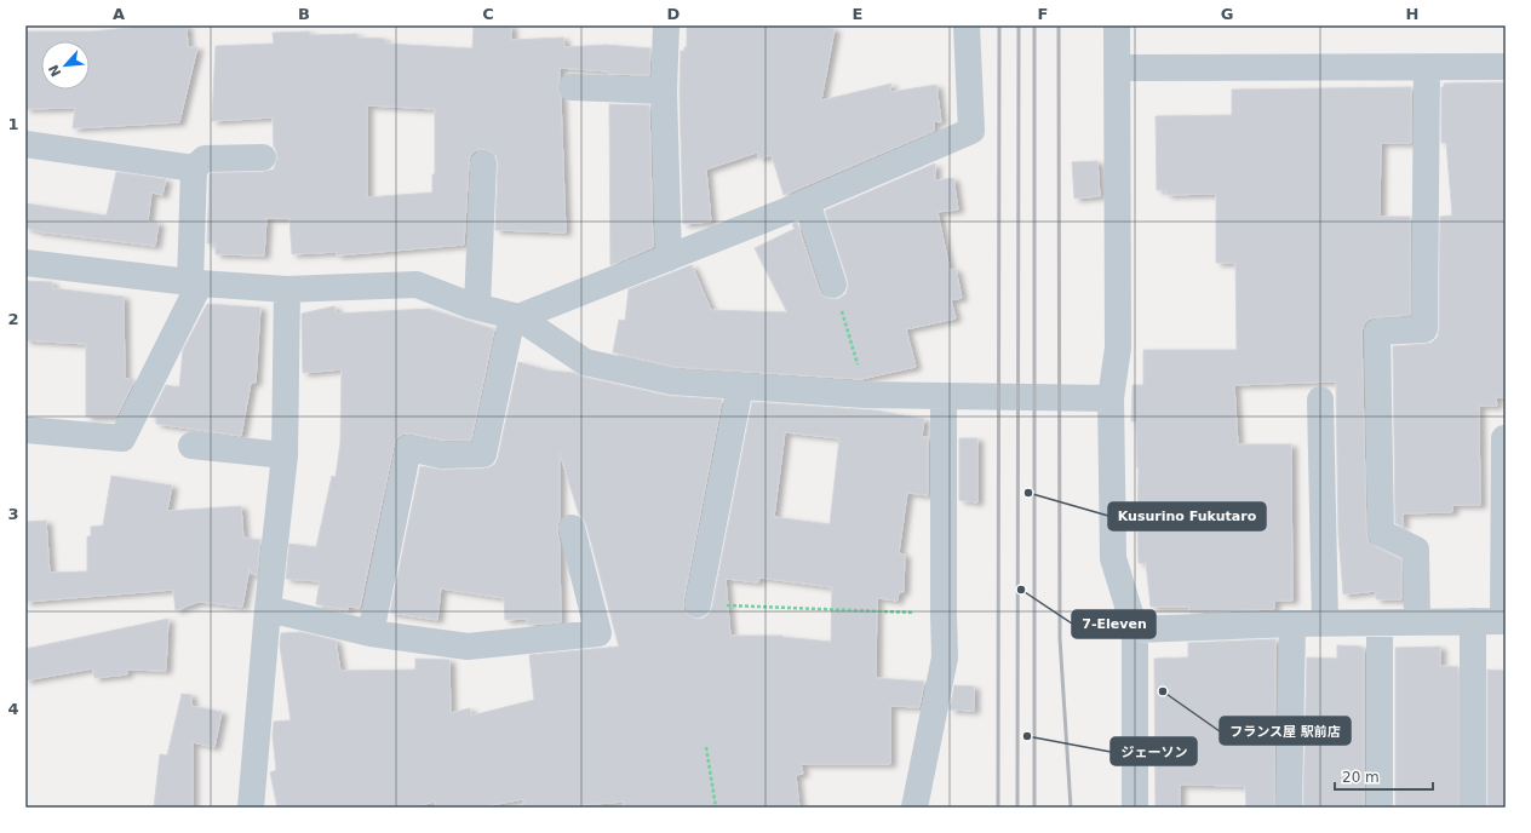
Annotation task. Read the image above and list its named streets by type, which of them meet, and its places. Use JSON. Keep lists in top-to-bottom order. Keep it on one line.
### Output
{"places":["Kusurino Fukutaro","7-Eleven","フランス屋 駅前店","ジェーソン"],"scale_bar":"20 m","north":"bottom left","grid":{"columns":["A","B","C","D","E","F","G","H"],"rows":["1","2","3","4"]}}
